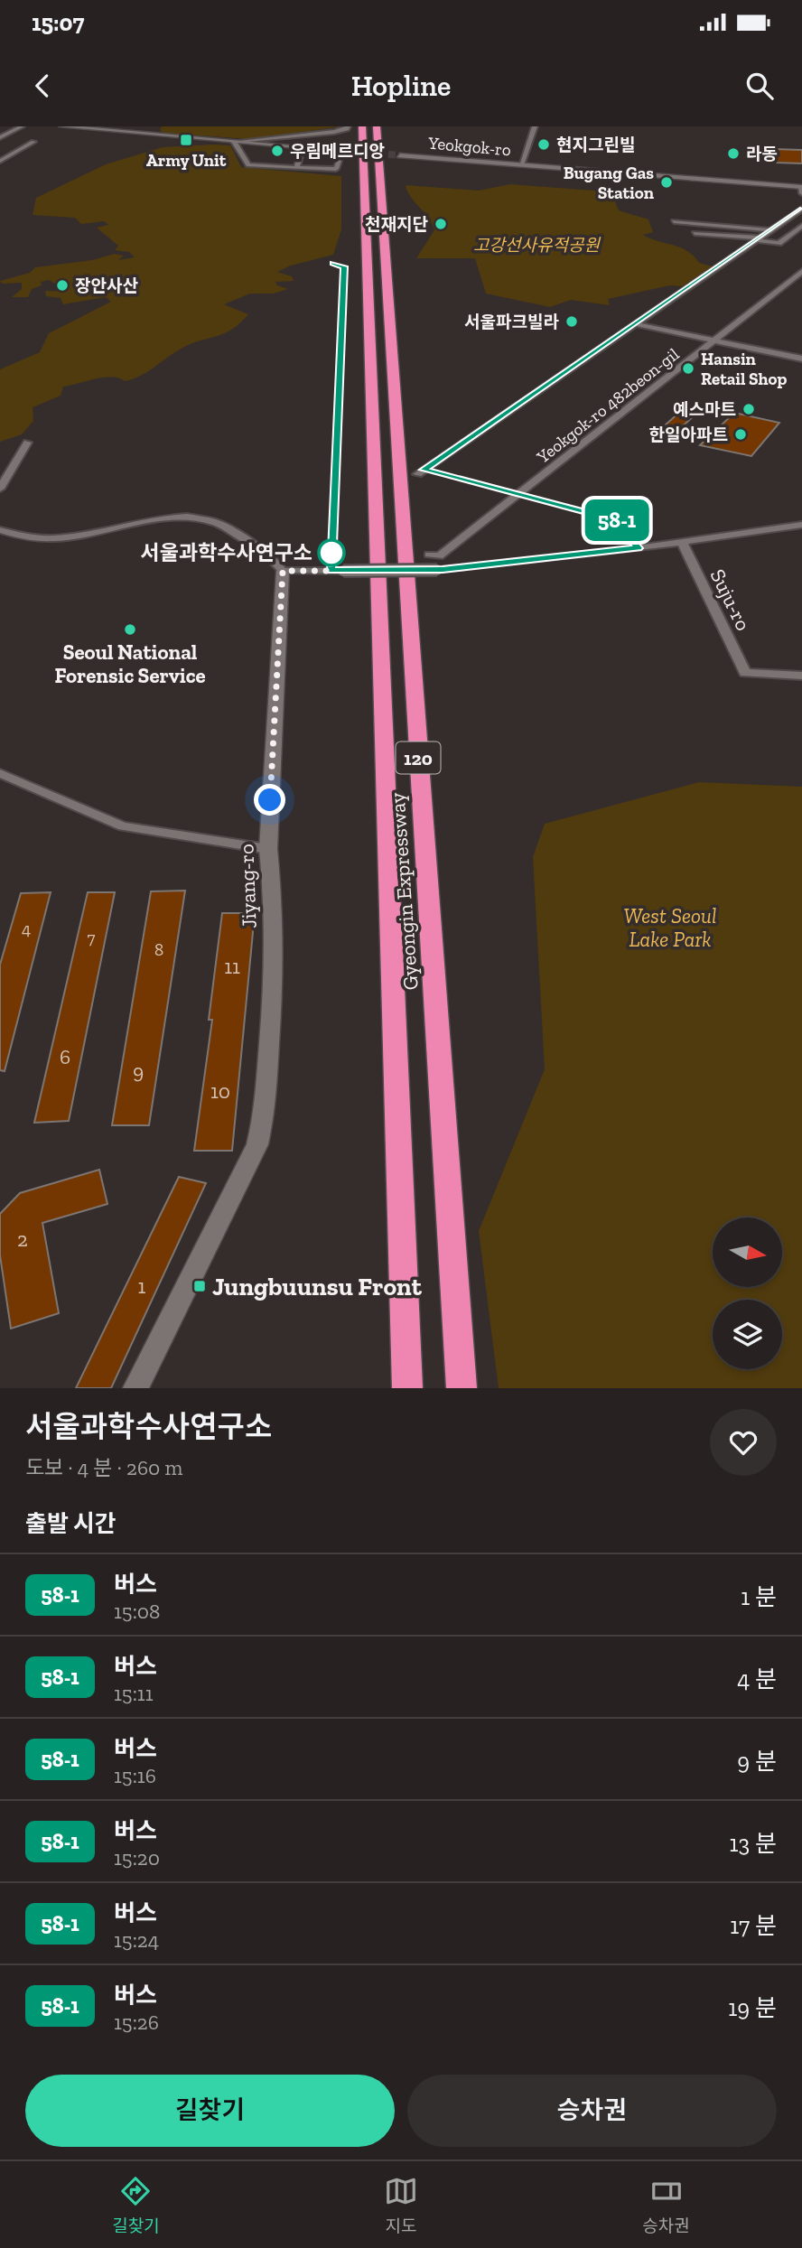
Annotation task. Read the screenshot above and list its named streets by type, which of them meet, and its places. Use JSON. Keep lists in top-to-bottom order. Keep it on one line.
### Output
{"streets":{"highway":["120","Gyeongin Expressway"],"street":["Yeokgok-ro","Yeokgok-ro 482beon-gil","Suju-ro","Jiyang-ro"]},"crossings":[["Suju-ro","Jiyang-ro"]],"parks":["고강선사유적공원","West Seoul Lake Park"],"places":{"transit":["Army Unit","Jungbuunsu Front"],"other":["현지그린빌","우림메르디앙","라동","Bugang Gas Station","천재지단","장안사산","서울파크빌라","Hansin Retail Shop","예스마트","한일아파트","서울과학수사연구소","Seoul National Forensic Service"]},"lines":["bus line 58-1"],"house_numbers":["4","7","8","11","6","9","10","2","1"],"north":"right","page":{"status":"15:07","header":"Hopline","on_map":"58-1","heading":[["서울과학수사연구소","도보 · 4 분 · 260 m"],"출발 시간"],"list":[{"mark":"58-1","name":"버스","note":"15:08","value":"1 분"},{"mark":"58-1","name":"버스","note":"15:11","value":"4 분"},{"mark":"58-1","name":"버스","note":"15:16","value":"9 분"},{"mark":"58-1","name":"버스","note":"15:20","value":"13 분"},{"mark":"58-1","name":"버스","note":"15:24","value":"17 분"},{"mark":"58-1","name":"버스","note":"15:26","value":"19 분"}],"buttons":["길찾기","승차권"],"tabs":["길찾기","지도","승차권"]}}
